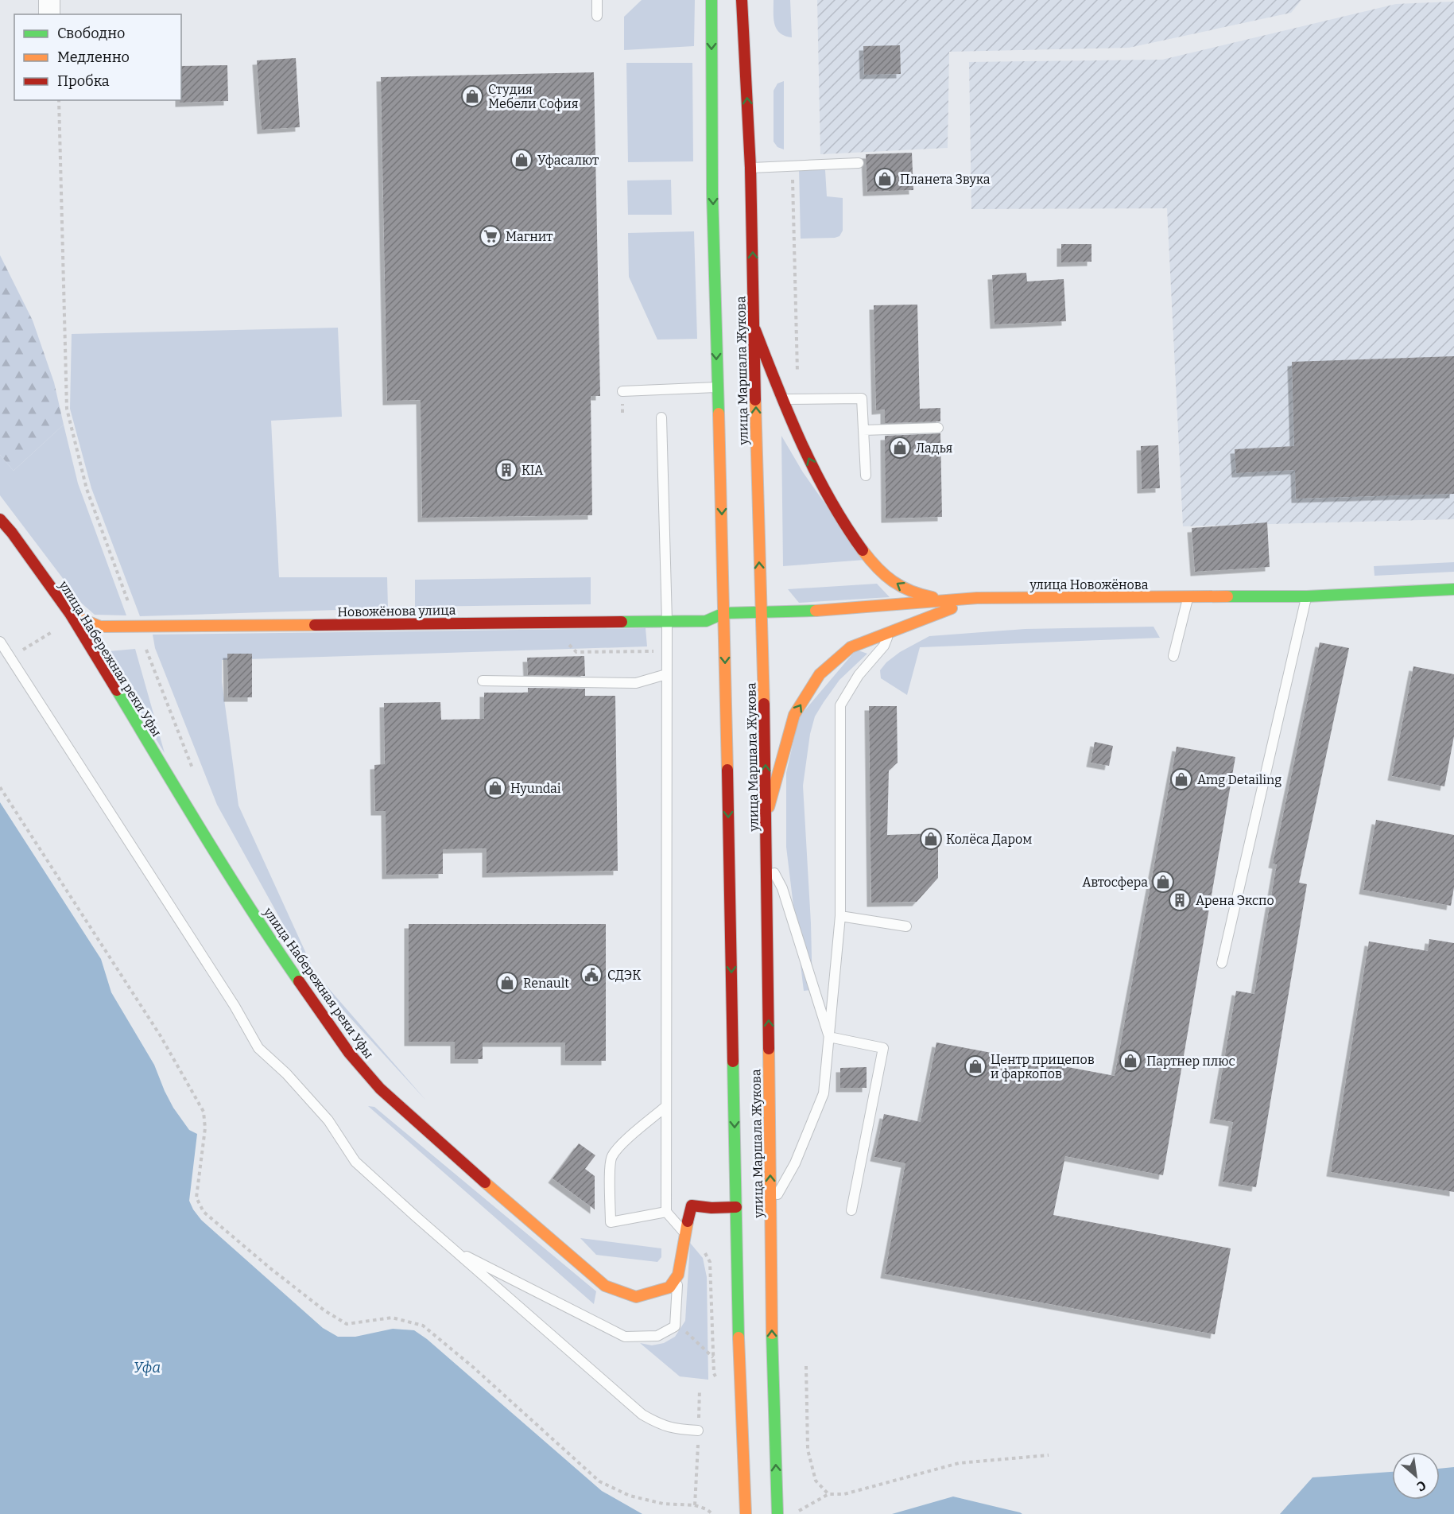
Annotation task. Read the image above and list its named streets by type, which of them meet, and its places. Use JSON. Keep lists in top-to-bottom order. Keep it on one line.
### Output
{"streets":{"street":["улица Маршала Жукова","улица Новожёнова","Новожёнова улица","улица Набережная реки Уфы"]},"crossings":[["улица Маршала Жукова","улица Новожёнова"],["улица Маршала Жукова","Новожёнова улица"],["улица Новожёнова","Новожёнова улица"],["Новожёнова улица","улица Набережная реки Уфы"]],"water":["Уфа"],"places":{"shop":["Студия Мебели София","Уфасалют","Планета Звука","Ладья","Amg Detailing","Hyundai","Колёса Даром","Автосфера","Renault","Партнер плюс","Центр прицепов и фаркопов"],"supermarket":["Магнит"],"building":["KIA","Арена Экспо"],"public building":["СДЭК"]},"legend":["Свободно","Медленно","Пробка"],"north":"bottom right"}
